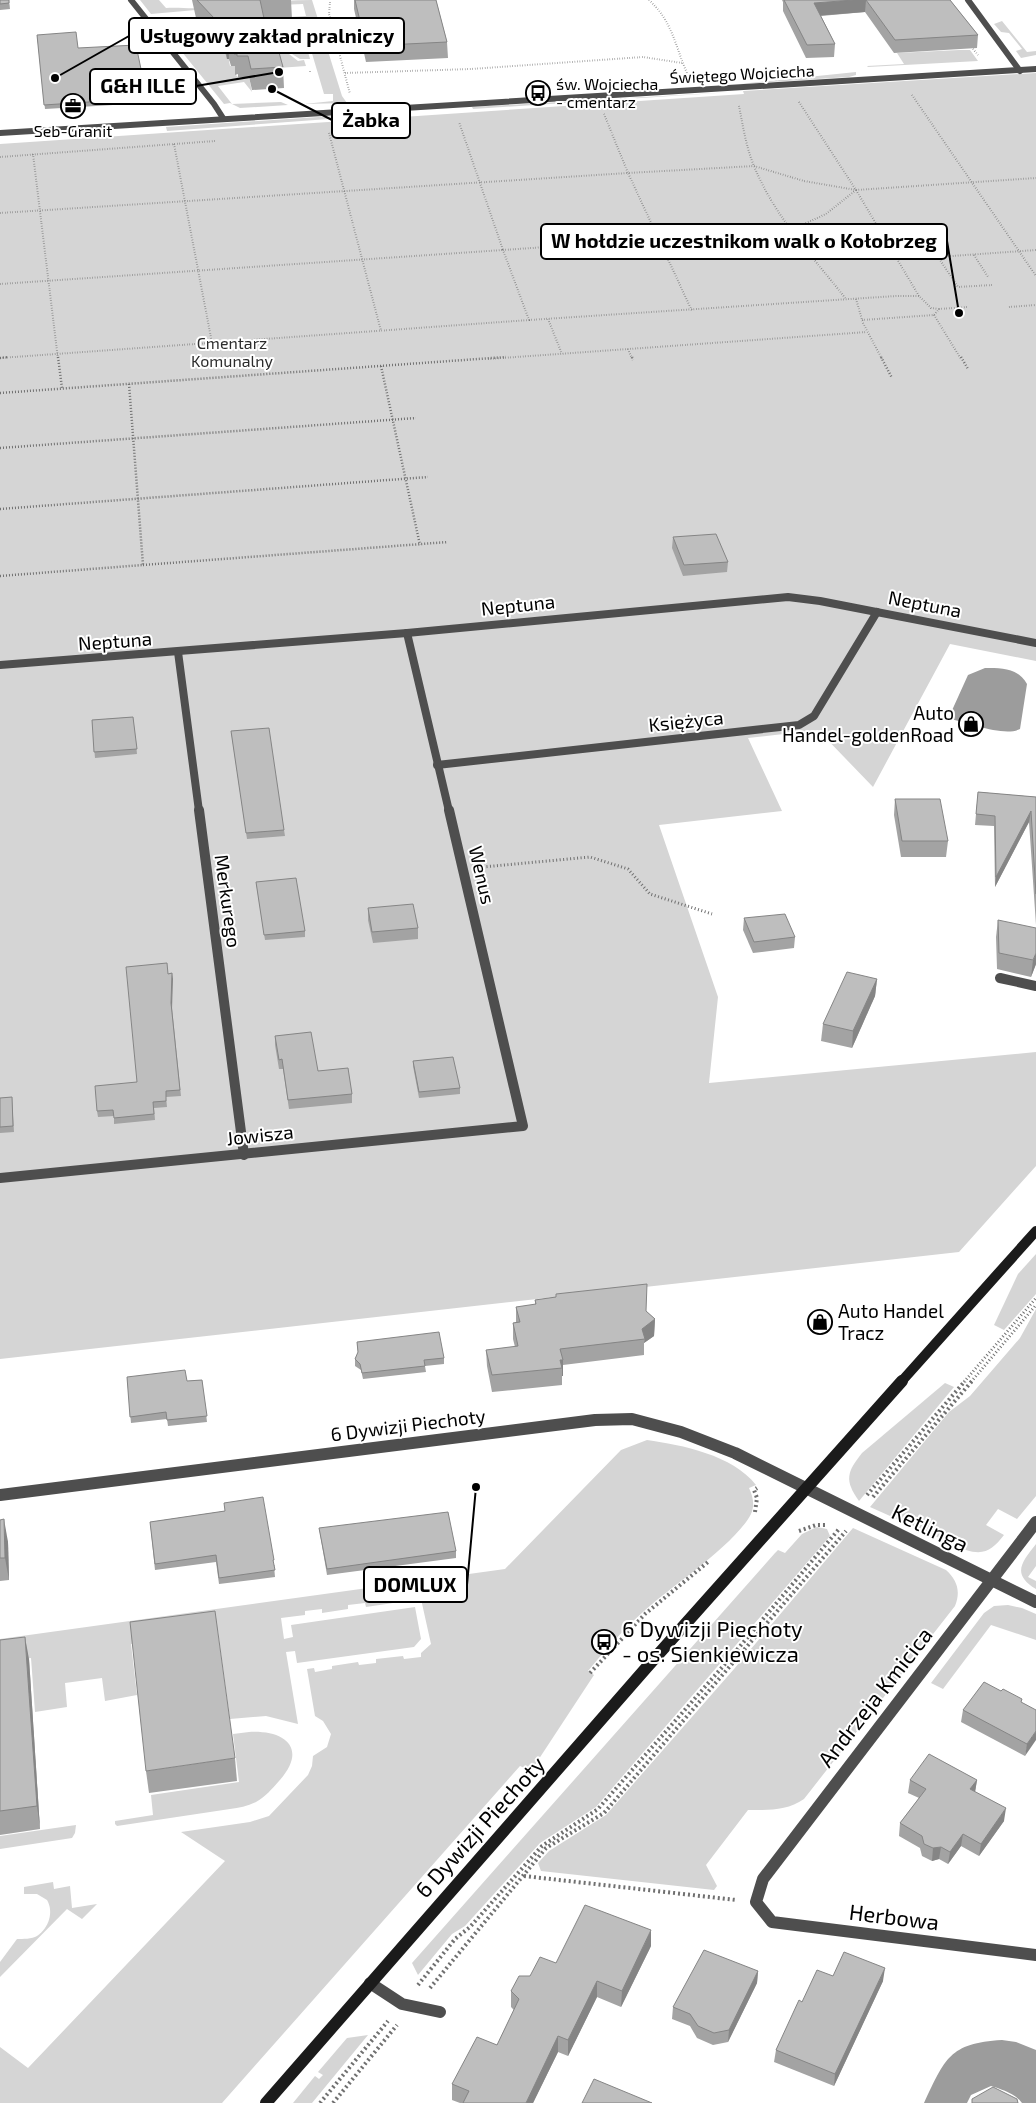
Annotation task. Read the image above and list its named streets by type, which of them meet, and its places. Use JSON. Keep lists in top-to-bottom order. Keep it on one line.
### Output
{"streets":{"street":["Świętego Wojciecha","Neptuna","Księżyca","Wenus","Merkurego","Jowisza","6 Dywizji Piechoty","Ketlinga","Andrzeja Kmicica","Herbowa"]},"crossings":[["Neptuna","Księżyca"],["Neptuna","Wenus"],["Neptuna","Merkurego"],["Księżyca","Wenus"],["Wenus","Jowisza"],["Merkurego","Jowisza"],["6 Dywizji Piechoty","Ketlinga"],["Ketlinga","Andrzeja Kmicica"],["Andrzeja Kmicica","Herbowa"]],"parks":["Cmentarz Komunalny"],"places":{"other":["G&H ILLE","Usługowy zakład pralniczy","Żabka","W hołdzie uczestnikom walk o Kołobrzeg","DOMLUX"],"bus stop":["św. Wojciecha - cmentarz","6 Dywizji Piechoty - os. Sienkiewicza"],"office":["Seb-Granit"],"shop":["Auto Handel-goldenRoad","Auto Handel Tracz"]}}
